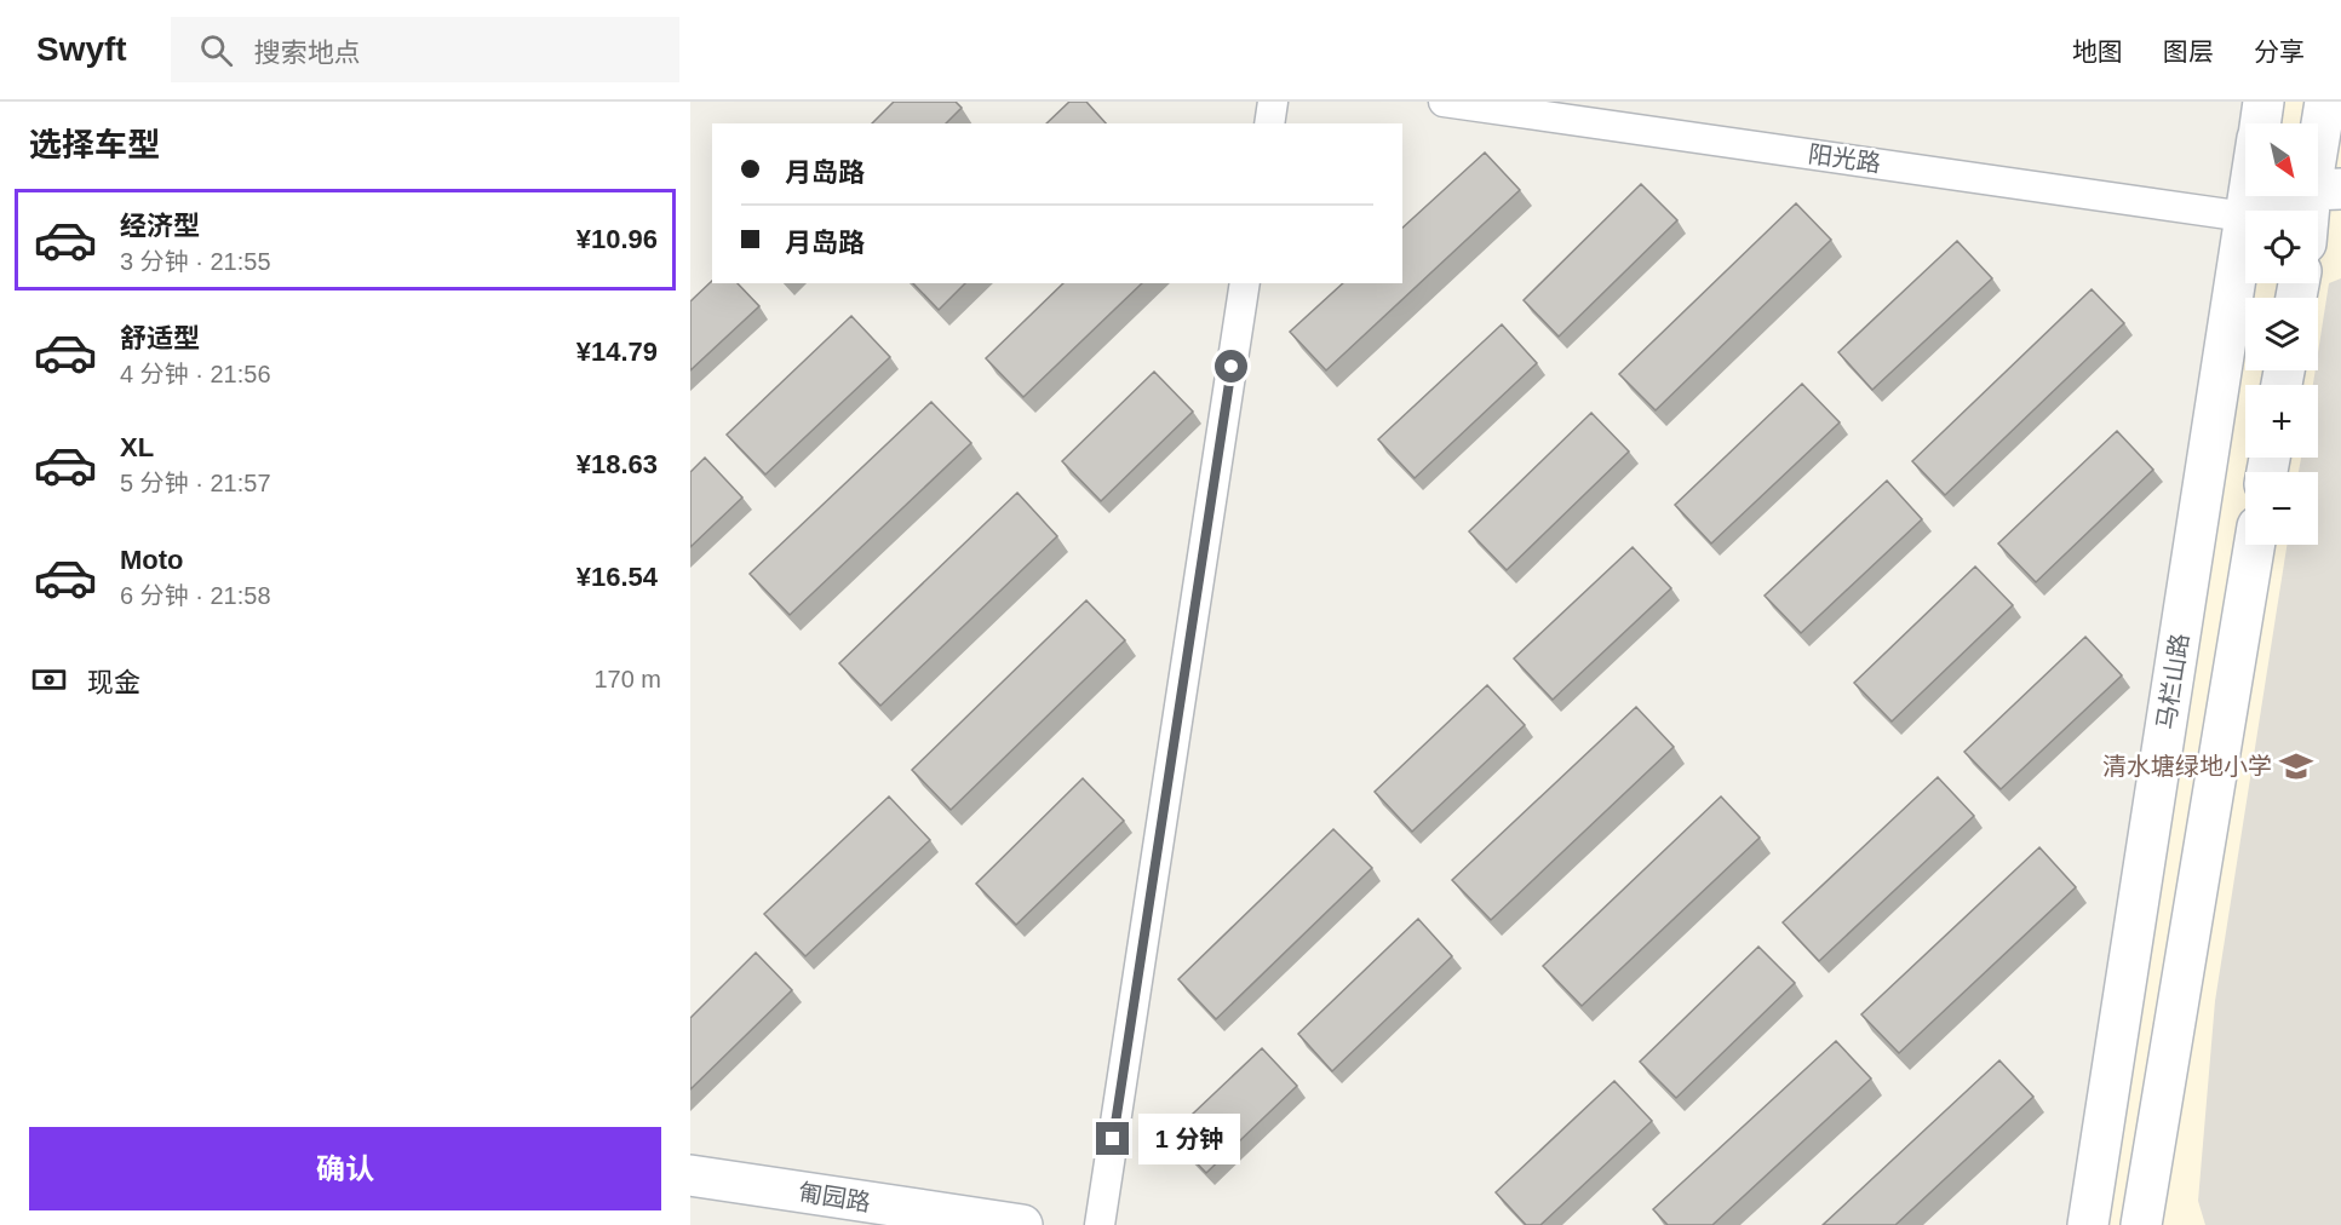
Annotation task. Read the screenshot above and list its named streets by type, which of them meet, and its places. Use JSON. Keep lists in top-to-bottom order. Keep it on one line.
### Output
{"streets":{"main road":["马栏山路","匍园路"],"street":["阳光路"]},"places":{"school or university":["清水塘绿地小学"]},"north":"bottom right","page":{"header":"Swyft","search":"搜索地点","nav":["地图","图层","分享"],"heading":"选择车型","map_buttons":["+","−"],"banner":["月岛路","月岛路"],"list":[{"name":"经济型","note":"3 分钟 · 21:55","value":"¥10.96"},{"name":"舒适型","note":"4 分钟 · 21:56","value":"¥14.79"},{"name":"XL","note":"5 分钟 · 21:57","value":"¥18.63"},{"name":"Moto","note":"6 分钟 · 21:58","value":"¥16.54"}],"pay":["现金","170 m"],"buttons":"确认","bubble":"1 分钟"}}
